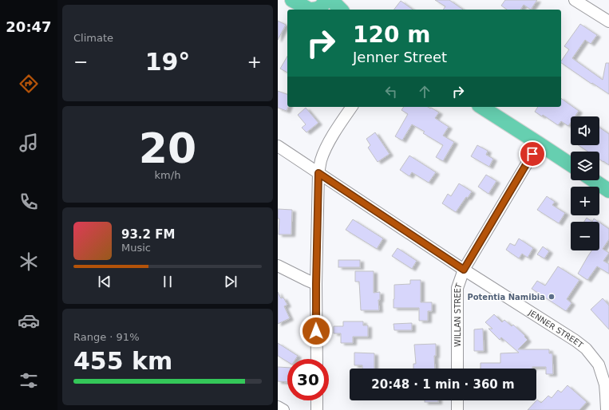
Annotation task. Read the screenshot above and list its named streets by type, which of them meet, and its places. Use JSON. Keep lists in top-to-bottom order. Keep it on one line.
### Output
{"streets":{"street":["WILLAN STREET","JENNER STREET"]},"crossings":[["WILLAN STREET","JENNER STREET"]],"places":["Potentia Namibia"],"page":{"tabs":"20:47","tile":["Climate",["20","km/h"],["Range · 91%","455 km"]],"turn":["120 m","Jenner Street"],"heat":["−","19°","+"],"map_buttons":["+","−"],"song":["93.2 FM","Music"],"limit":"30","trip":"20:48 · 1 min · 360 m"}}
